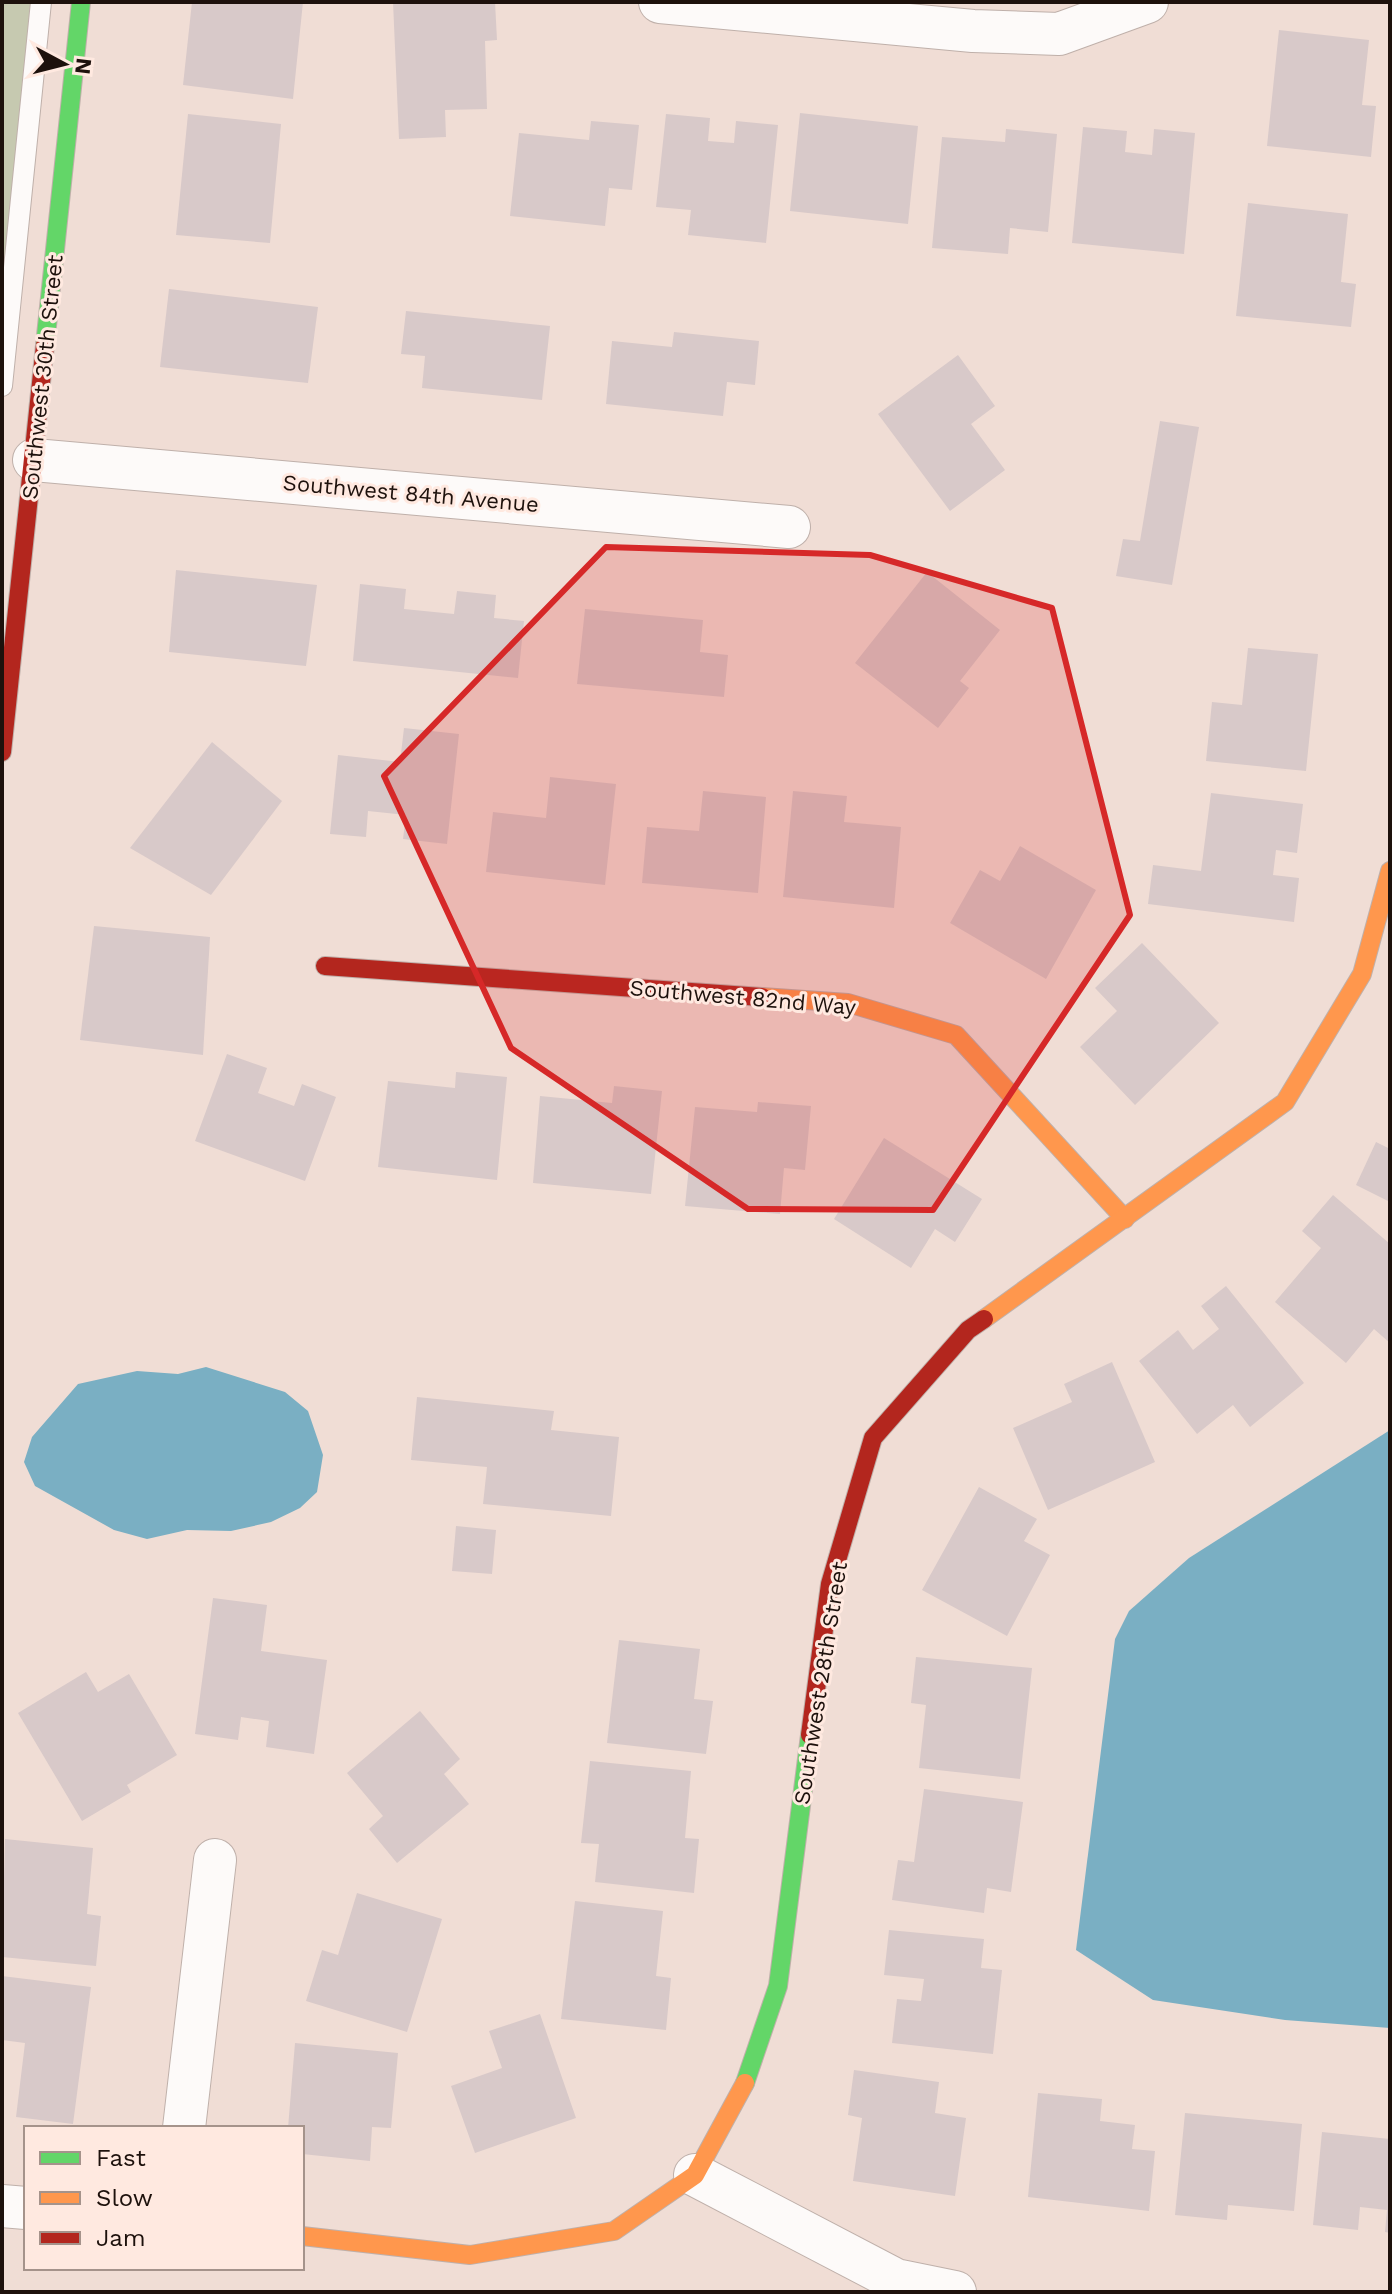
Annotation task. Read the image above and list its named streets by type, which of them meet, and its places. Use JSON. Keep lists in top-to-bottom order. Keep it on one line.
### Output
{"streets":{"street":["Southwest 30th Street","Southwest 84th Avenue","Southwest 82nd Way","Southwest 28th Street"]},"crossings":[["Southwest 30th Street","Southwest 84th Avenue"],["Southwest 82nd Way","Southwest 28th Street"]],"legend":["Fast","Slow","Jam"],"north":"right"}
